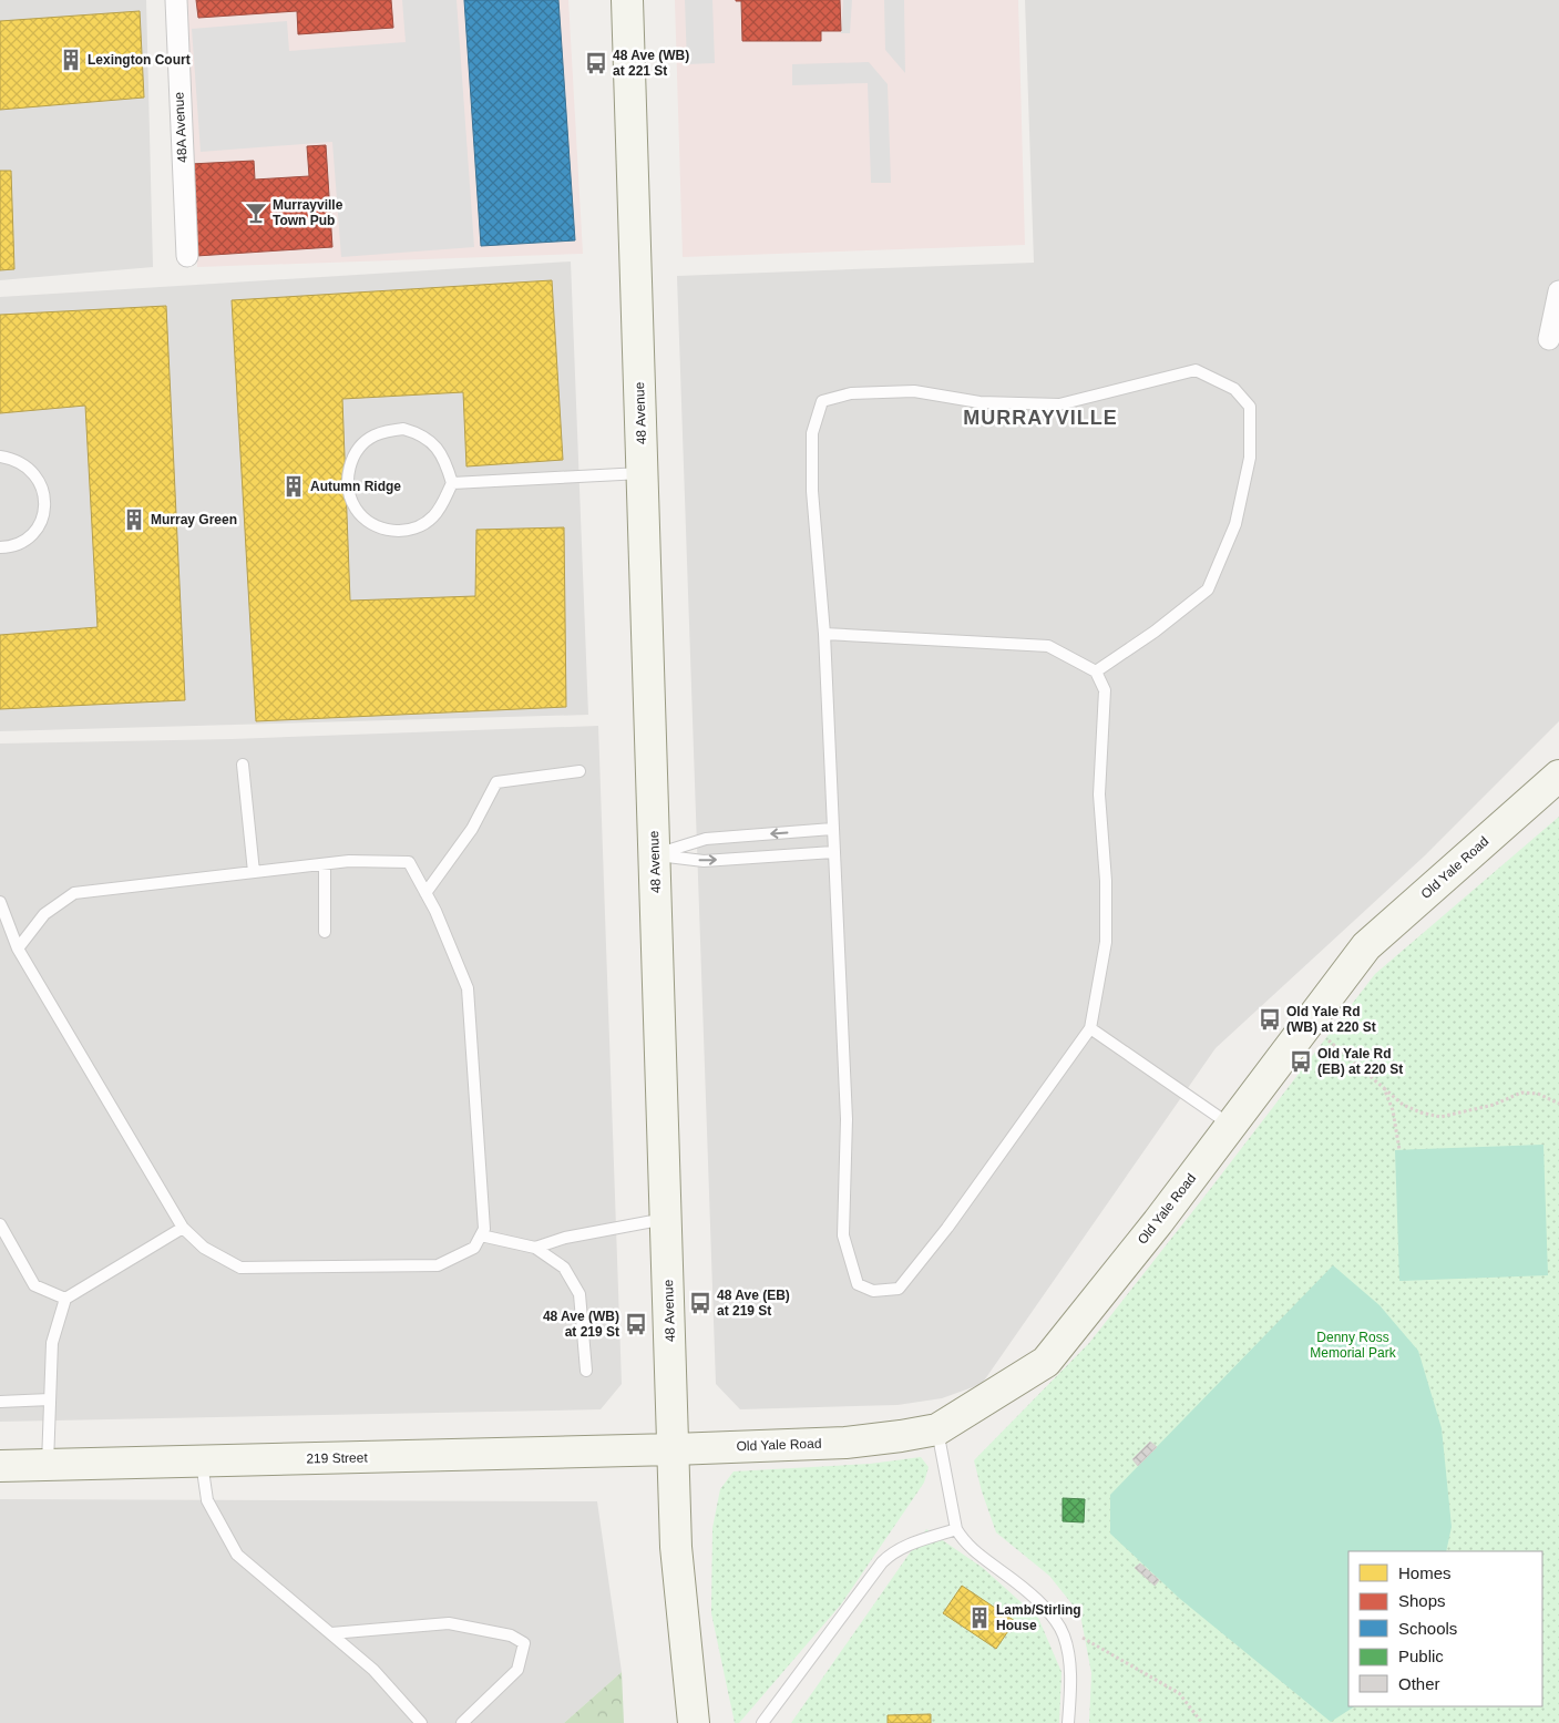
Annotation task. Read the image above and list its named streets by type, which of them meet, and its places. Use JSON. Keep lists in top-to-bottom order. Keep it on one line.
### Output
{"streets":{"street":["48A Avenue","48 Avenue","Old Yale Road","219 Street"]},"crossings":[["48 Avenue","Old Yale Road"],["48 Avenue","219 Street"],["Old Yale Road","219 Street"]],"districts":["MURRAYVILLE"],"parks":["Denny Ross Memorial Park"],"places":{"building":["Lexington Court","Autumn Ridge","Murray Green","Lamb/Stirling House"],"bus stop":["48 Ave (WB) at 221 St","Old Yale Rd (WB) at 220 St","Old Yale Rd (EB) at 220 St","48 Ave (EB) at 219 St","48 Ave (WB) at 219 St"],"bar":["Murrayville Town Pub"]},"legend":["Homes","Shops","Schools","Public","Other"]}
